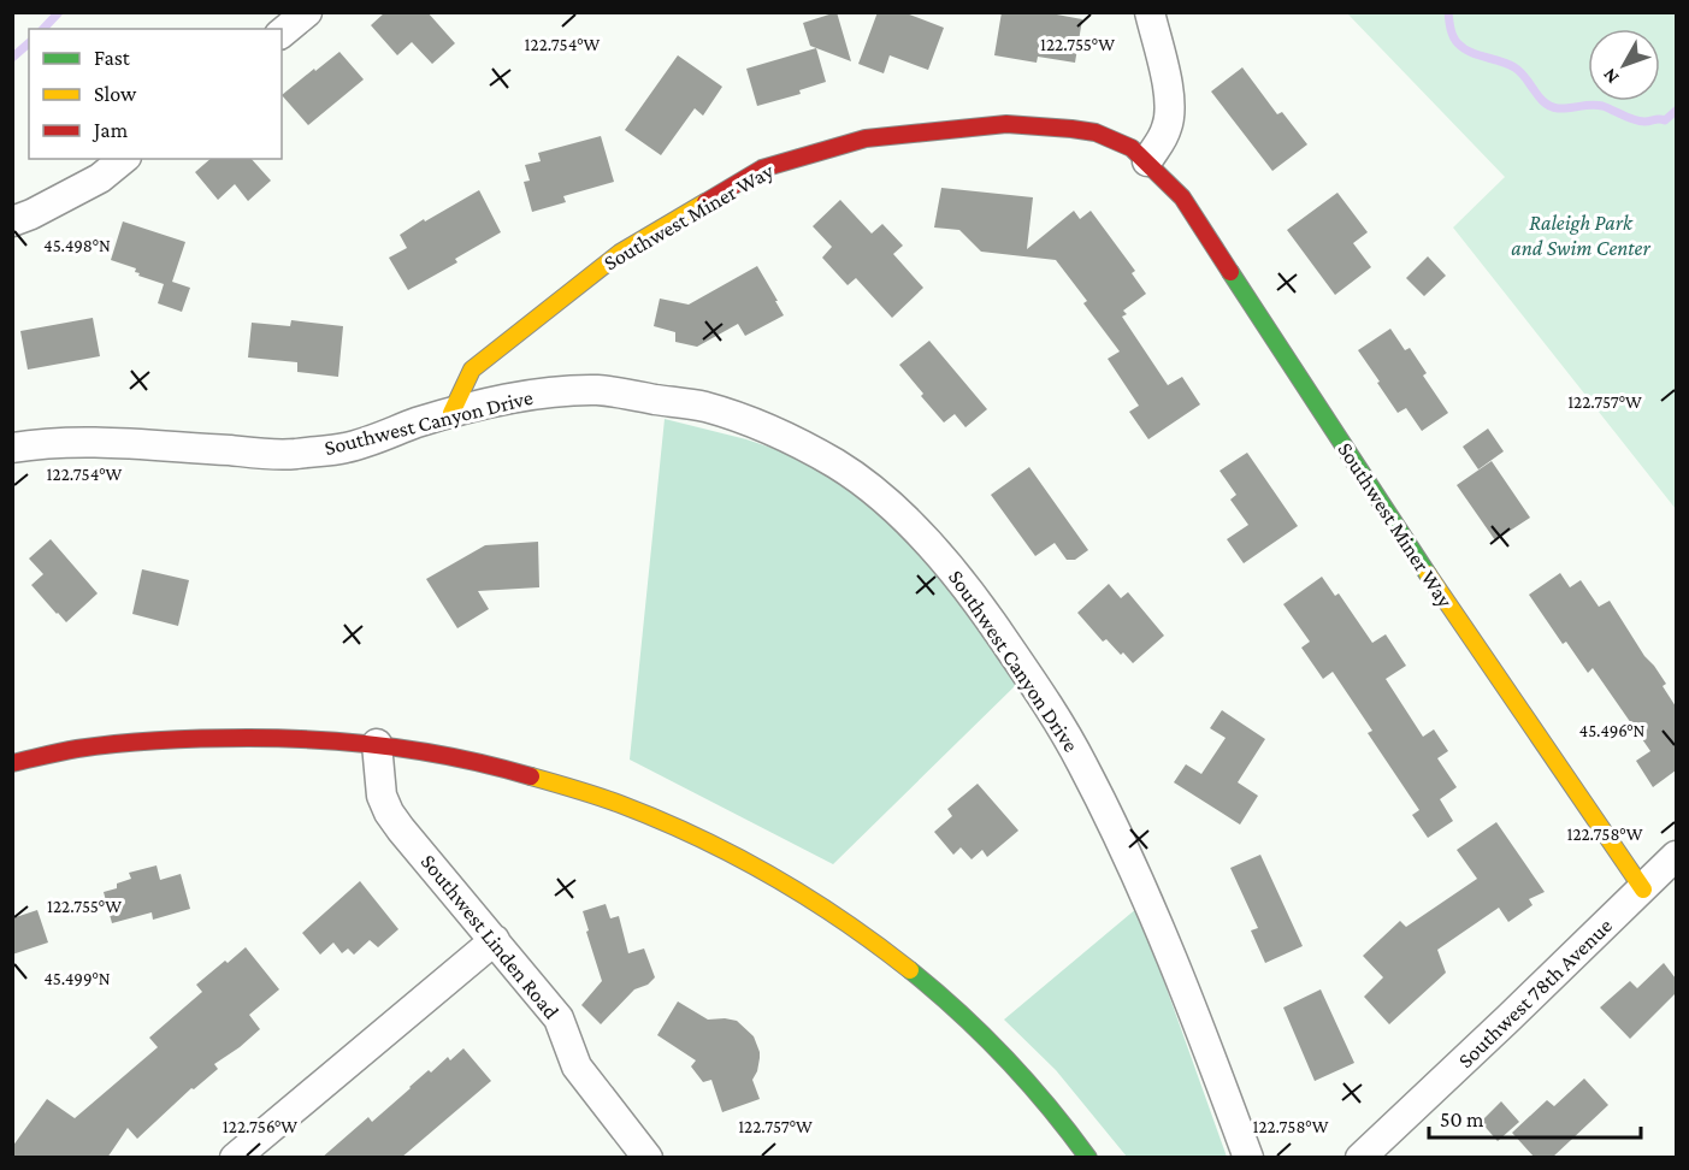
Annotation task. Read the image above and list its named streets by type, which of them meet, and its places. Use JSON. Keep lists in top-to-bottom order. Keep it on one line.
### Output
{"streets":{"street":["Southwest Miner Way","Southwest Canyon Drive","Southwest Linden Road","Southwest 78th Avenue"]},"crossings":[["Southwest Miner Way","Southwest Canyon Drive"],["Southwest Miner Way","Southwest 78th Avenue"]],"parks":["Raleigh Park and Swim Center"],"legend":["Fast","Slow","Jam"],"scale_bar":"50 m","north":"bottom left","coordinates":["122.754°W","122.755°W","45.498°N","122.757°W","45.496°N","122.758°W","45.499°N","122.756°W"]}
